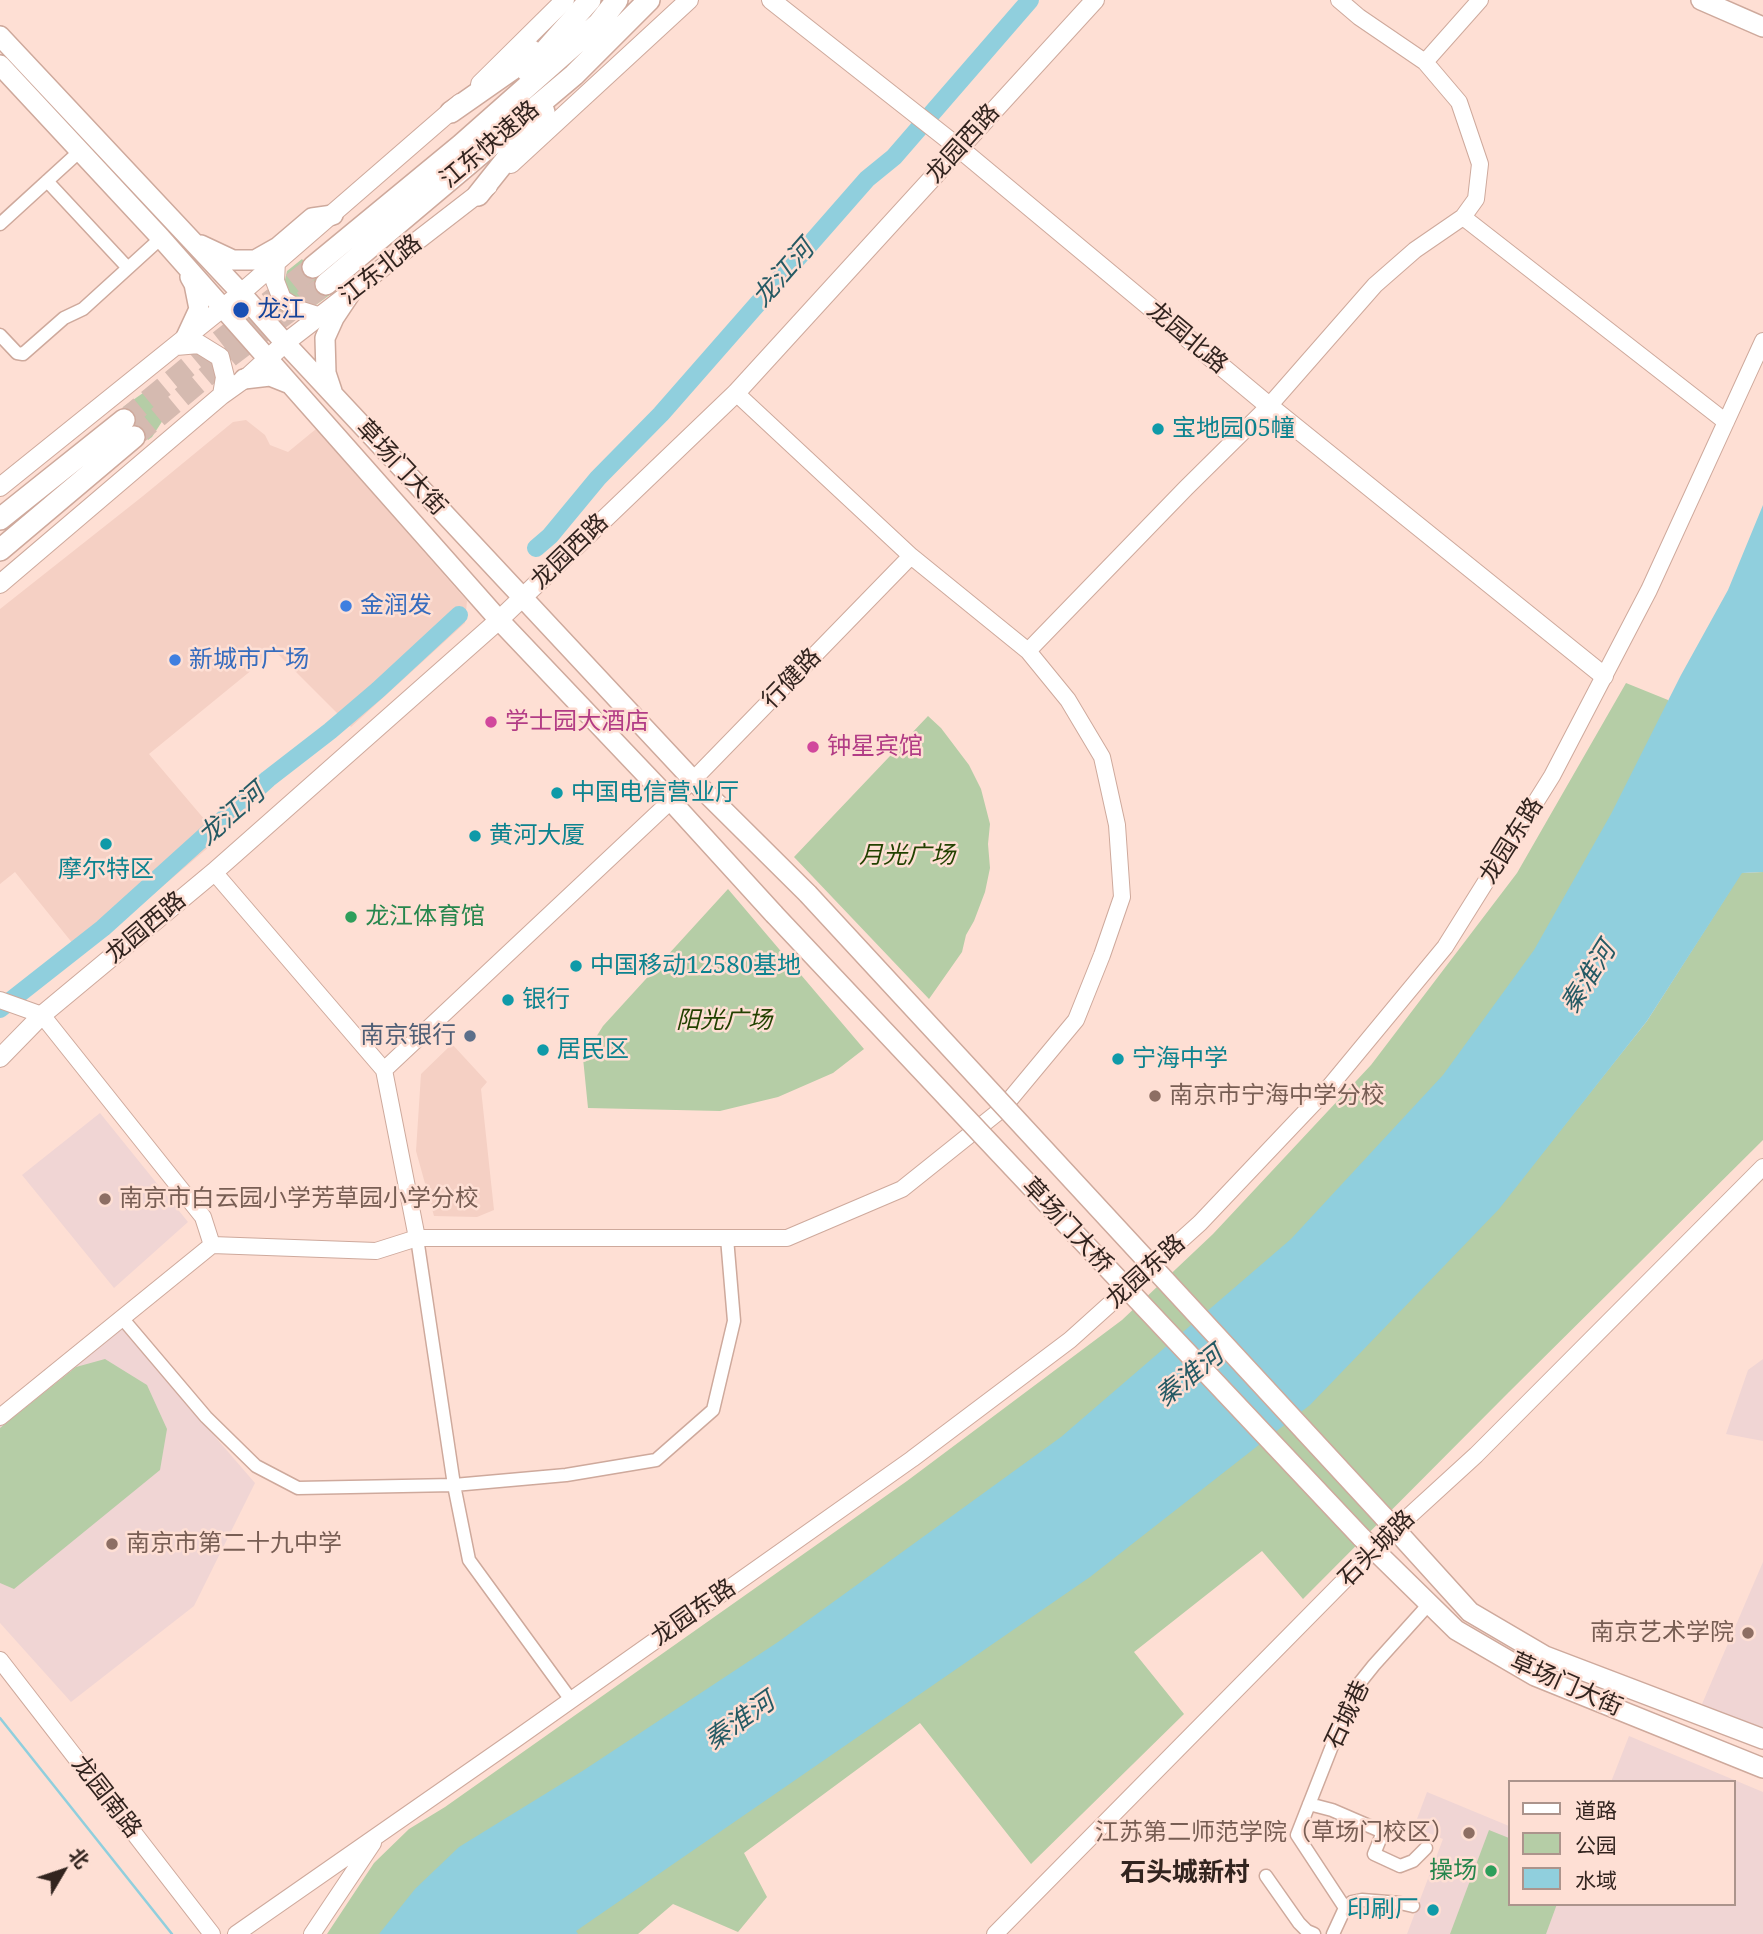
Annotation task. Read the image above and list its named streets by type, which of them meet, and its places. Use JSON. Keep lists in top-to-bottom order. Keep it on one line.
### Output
{"streets":{"highway":["江东快速路"],"main road":["龙园西路","江东北路","龙园北路","草场门大街","草场门大桥"],"street":["行健路","龙园东路","石头城路","石城巷","龙园南路"]},"crossings":[["龙园西路","龙园北路"],["龙园西路","草场门大街"],["江东北路","草场门大街"],["龙园北路","龙园东路"],["草场门大街","行健路"],["草场门大街","草场门大桥"],["草场门大街","石头城路"],["草场门大街","石城巷"],["草场门大桥","石头城路"]],"districts":["石头城新村"],"water":["龙江河","秦淮河"],"parks":["月光广场","阳光广场"],"places":["龙江","宝地园05幢","金润发","新城市广场","学士园大酒店","钟星宾馆","中国电信营业厅","黄河大厦","摩尔特区","龙江体育馆","中国移动12580基地","银行","南京银行","居民区","宁海中学","南京市宁海中学分校","南京市白云园小学芳草园小学分校","南京市第二十九中学","南京艺术学院","江苏第二师范学院（草场门校区）","操场","印刷厂"],"legend":["道路","公园","水域"],"north":"top right"}
